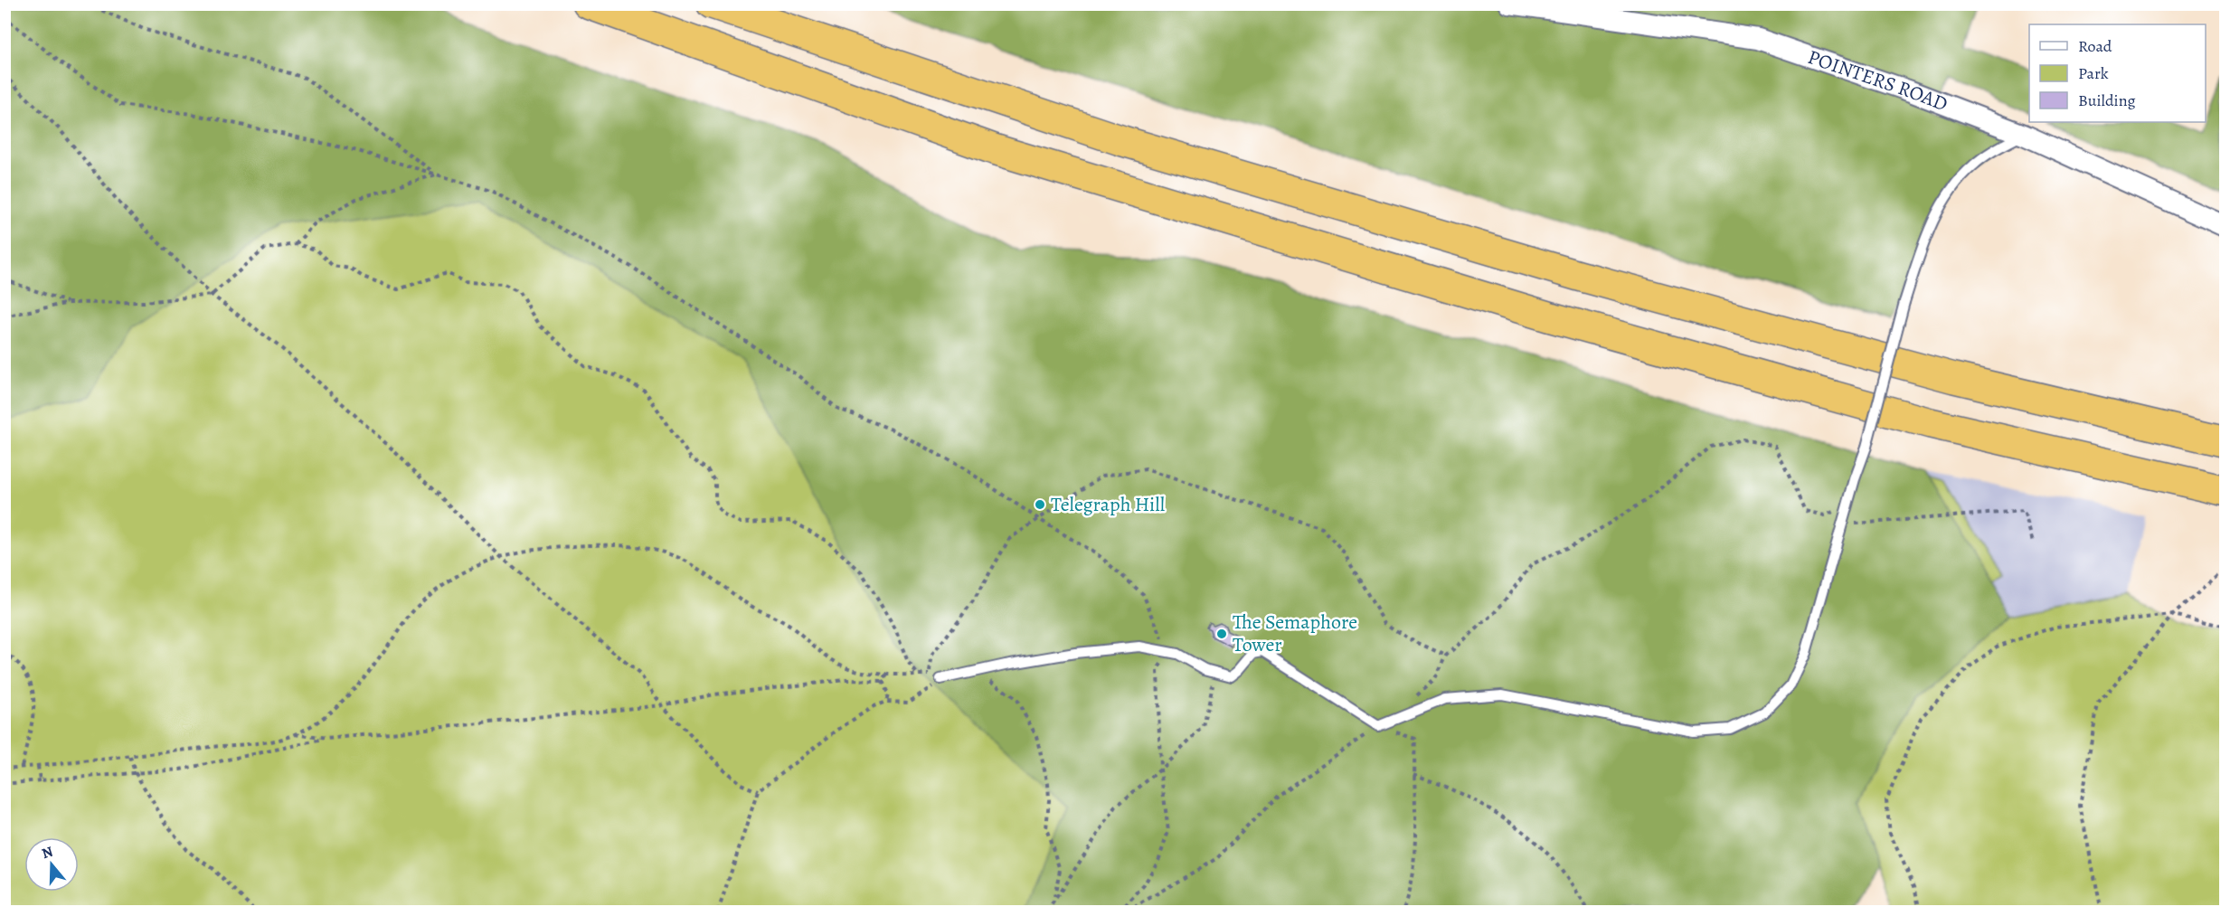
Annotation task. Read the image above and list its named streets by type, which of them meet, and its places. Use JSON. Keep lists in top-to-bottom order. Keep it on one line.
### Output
{"streets":{"street":["POINTERS ROAD"]},"places":["Telegraph Hill","The Semaphore Tower"],"legend":["Road","Park","Building"],"north":"top"}
